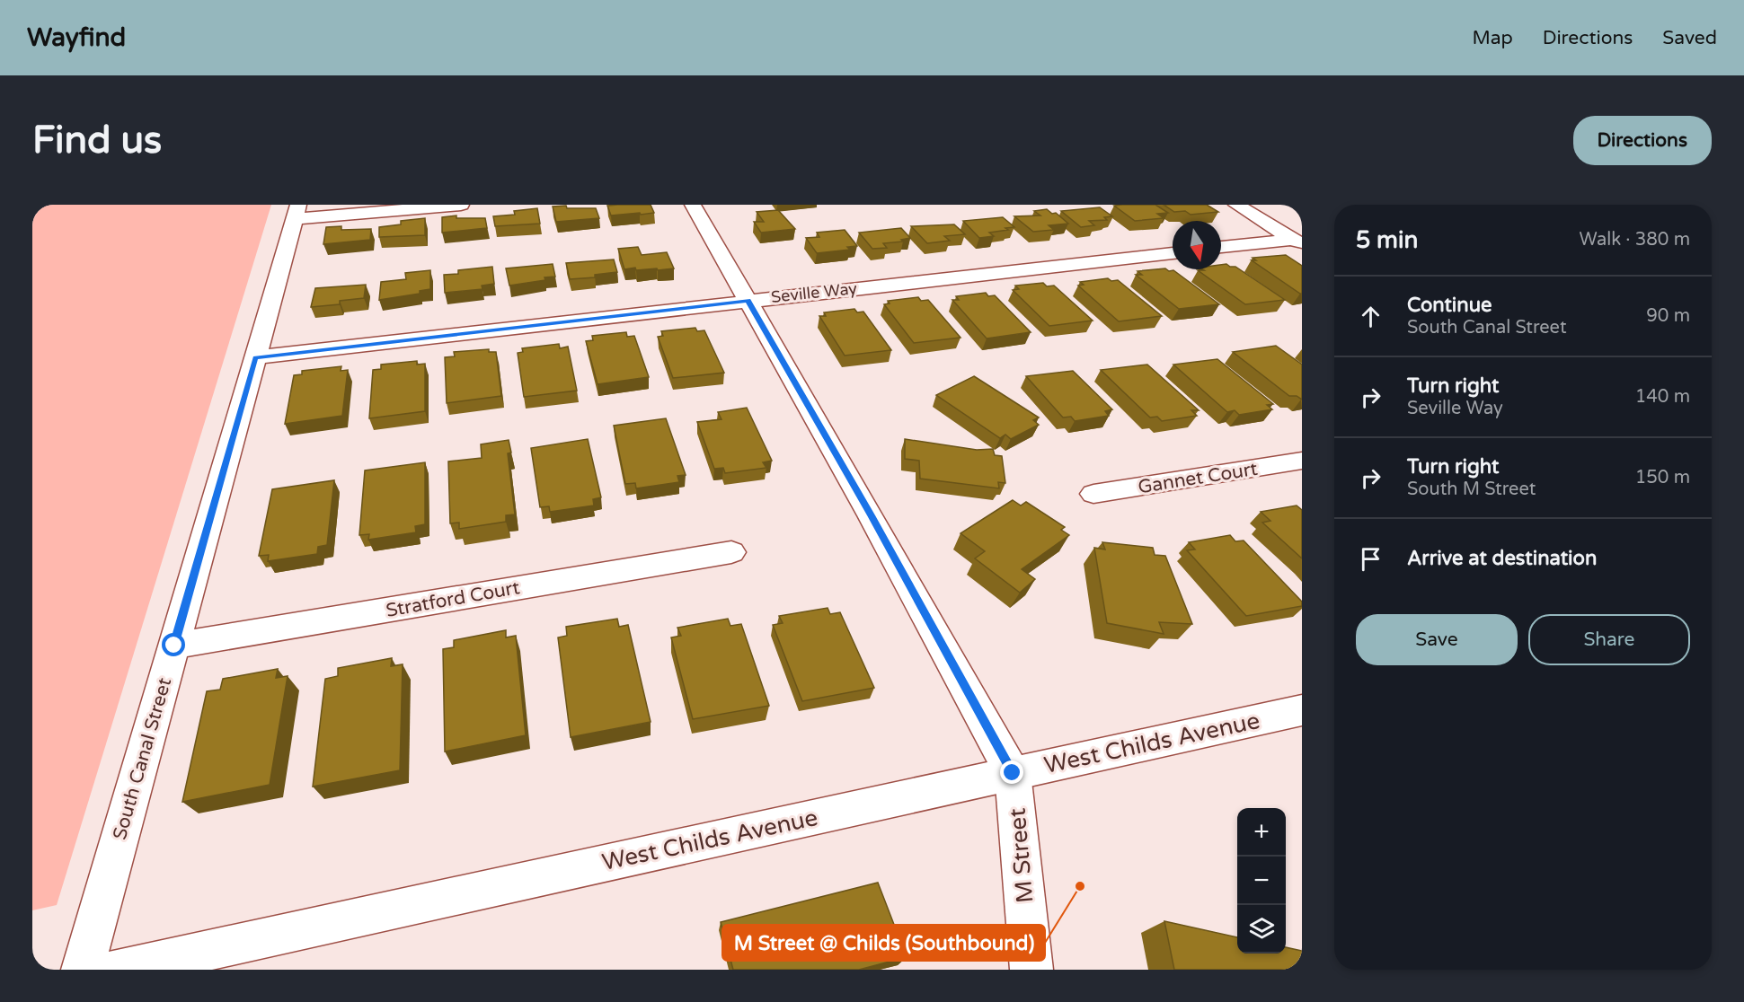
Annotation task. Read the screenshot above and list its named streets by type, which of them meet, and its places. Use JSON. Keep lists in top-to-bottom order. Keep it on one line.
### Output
{"streets":{"street":["Seville Way","Gannet Court","Stratford Court","West Childs Avenue","South Canal Street","M Street"]},"crossings":[["Seville Way","South Canal Street"],["Stratford Court","South Canal Street"],["West Childs Avenue","M Street"]],"places":["M Street @ Childs (Southbound)"],"north":"bottom","page":{"header":"Wayfind","nav":["Map","Directions","Saved"],"buttons":["Directions",["Save","Share"]],"title":"Find us","heading":["5 min","Walk · 380 m"],"list":[["Continue","South Canal Street","90 m"],["Turn right","Seville Way","140 m"],["Turn right","South M Street","150 m"],"Arrive at destination"],"map_buttons":["+","−"]}}
